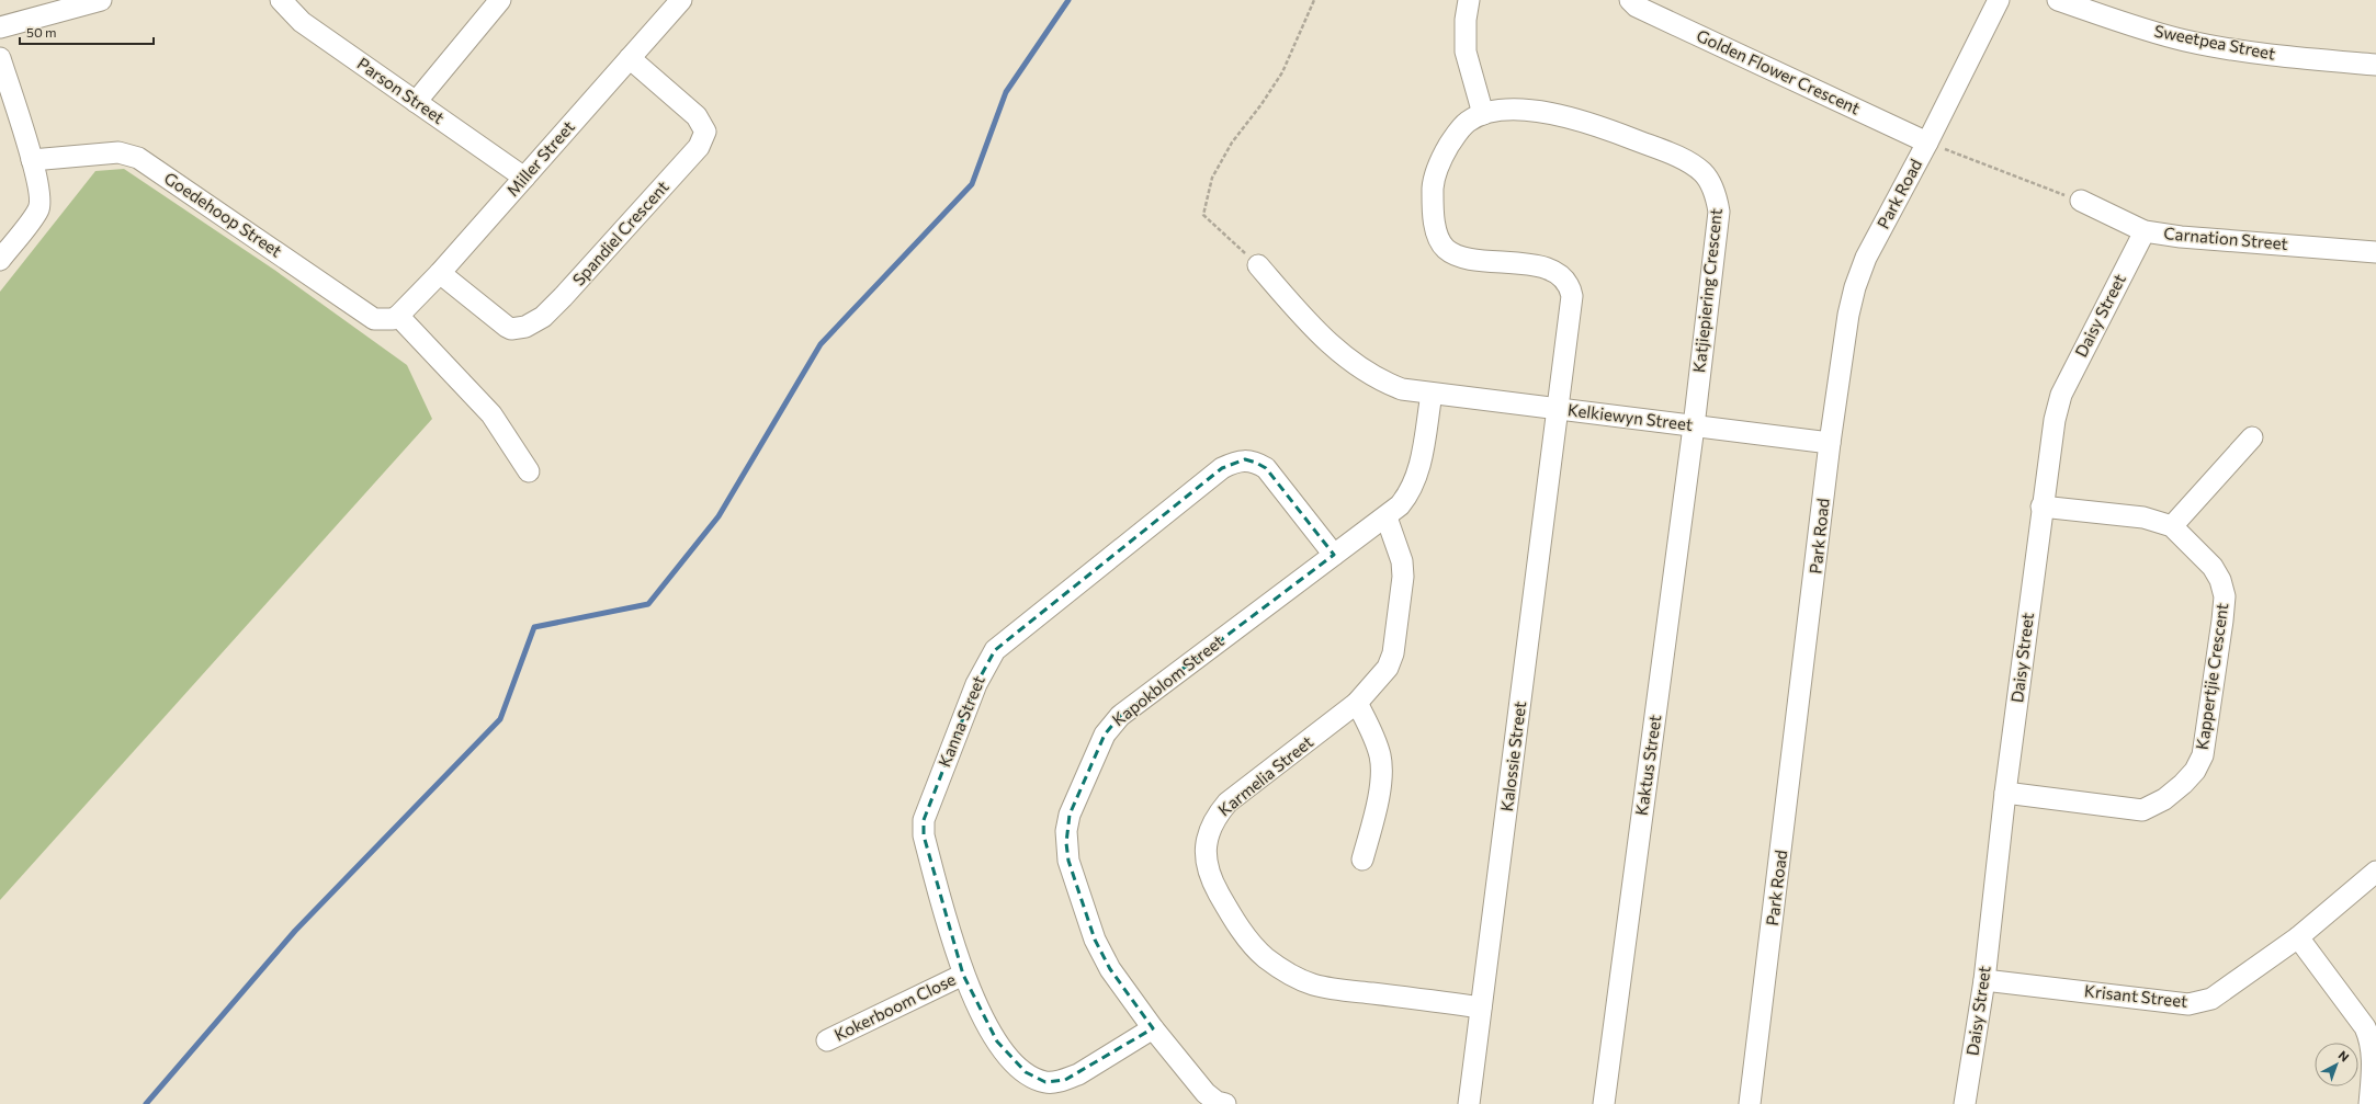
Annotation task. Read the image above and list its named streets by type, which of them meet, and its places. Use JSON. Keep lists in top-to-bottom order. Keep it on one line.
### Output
{"streets":{"street":["Sweetpea Street","Golden Flower Crescent","Parson Street","Miller Street","Park Road","Goedehoop Street","Spandiel Crescent","Carnation Street","Katjiepiering Crescent","Daisy Street","Kelkiewyn Street","Kappertjie Crescent","Kapokblom Street","Kanna Street","Kalossie Street","Kaktus Street","Karmelia Street","Krisant Street","Kokerboom Close"]},"crossings":[["Golden Flower Crescent","Park Road"],["Parson Street","Miller Street"],["Miller Street","Goedehoop Street"],["Miller Street","Spandiel Crescent"],["Park Road","Kelkiewyn Street"],["Carnation Street","Daisy Street"],["Katjiepiering Crescent","Kelkiewyn Street"],["Katjiepiering Crescent","Kalossie Street"],["Katjiepiering Crescent","Kaktus Street"],["Daisy Street","Kappertjie Crescent"],["Daisy Street","Krisant Street"],["Kelkiewyn Street","Kapokblom Street"],["Kelkiewyn Street","Kalossie Street"],["Kelkiewyn Street","Kaktus Street"],["Kapokblom Street","Kanna Street"],["Kapokblom Street","Karmelia Street"],["Kanna Street","Kokerboom Close"],["Kalossie Street","Karmelia Street"]],"scale_bar":"50 m","north":"top right"}
